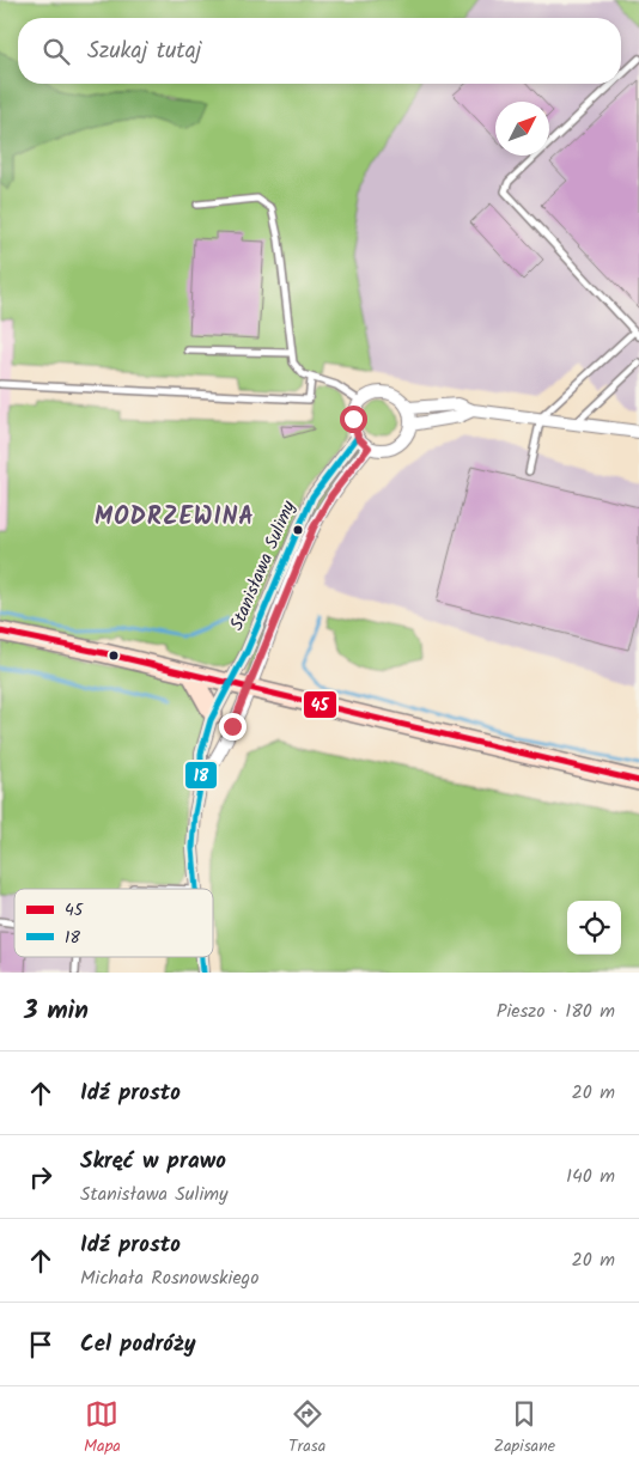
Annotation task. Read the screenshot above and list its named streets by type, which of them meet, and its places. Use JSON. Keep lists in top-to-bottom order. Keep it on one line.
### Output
{"streets":{"street":["Stanisława Sulimy"]},"districts":["MODRZEWINA"],"lines":["transit line 18","transit line 45"],"legend":["45","18"],"north":"top right","page":{"search":"Szukaj tutaj","heading":["3 min","Pieszo · 180 m"],"list":[["Idź prosto","20 m"],["Skręć w prawo","Stanisława Sulimy","140 m"],["Idź prosto","Michała Rosnowskiego","20 m"],"Cel podróży"],"nav":["Mapa","Trasa","Zapisane"]}}
